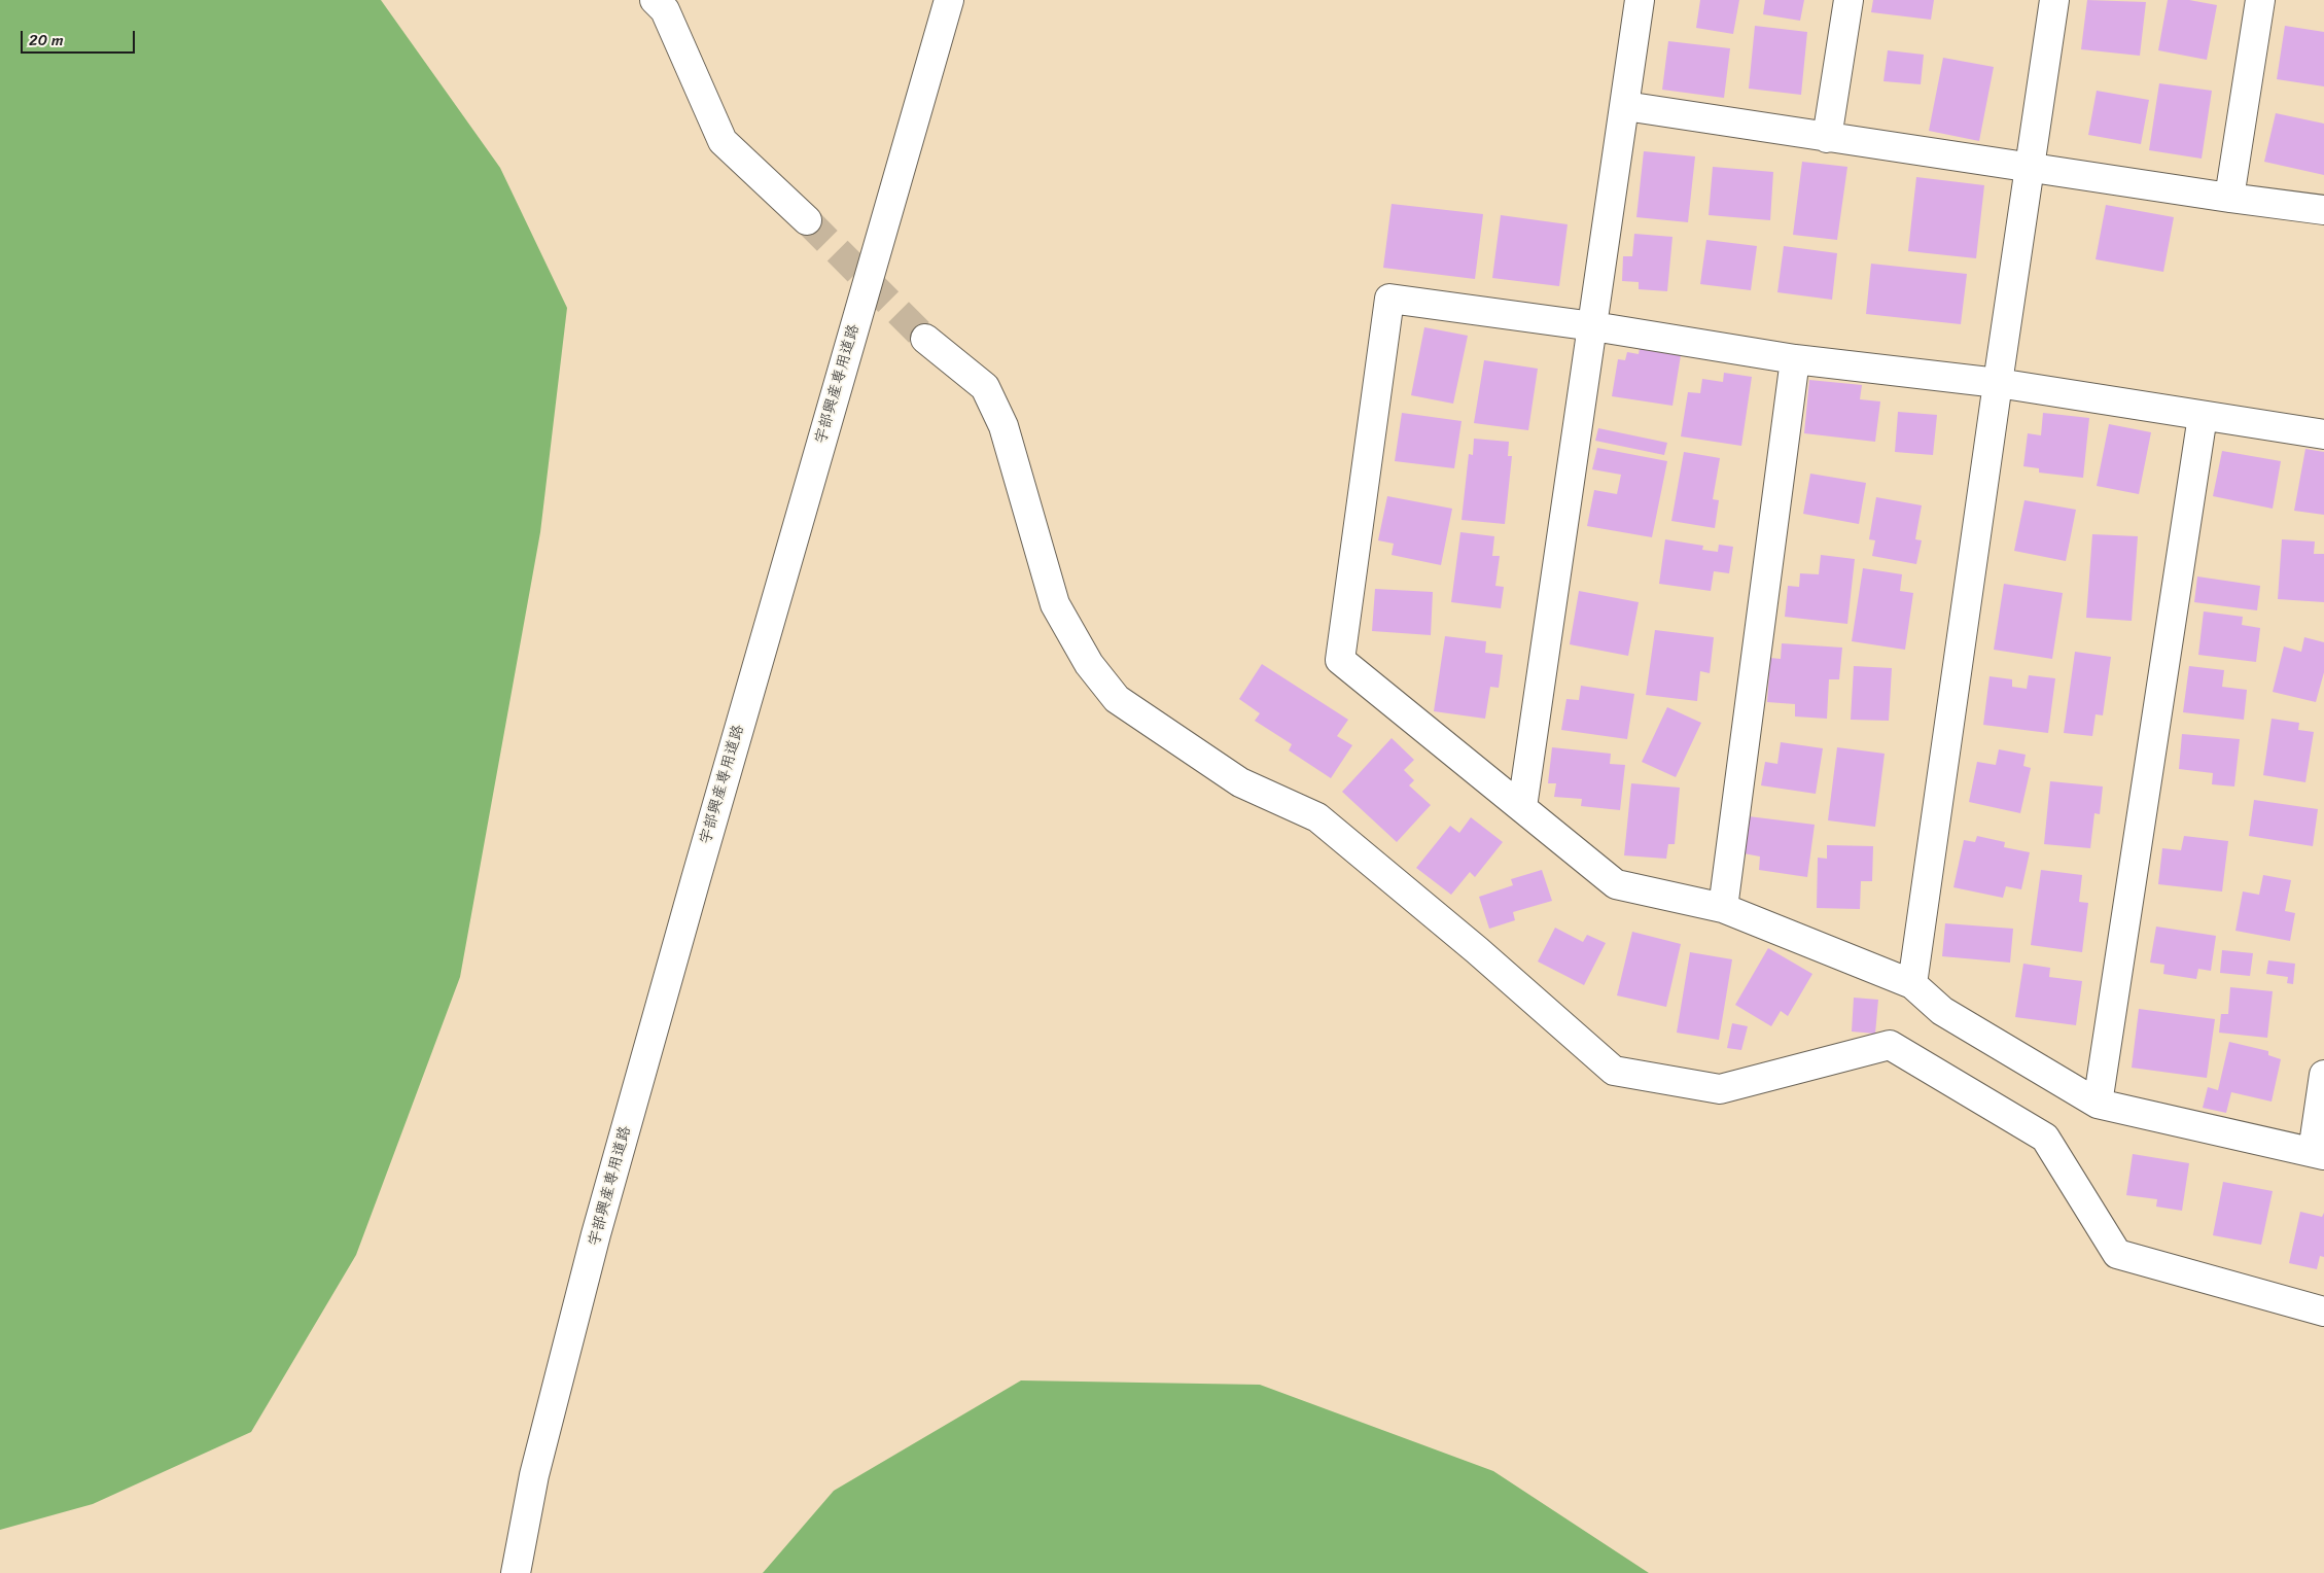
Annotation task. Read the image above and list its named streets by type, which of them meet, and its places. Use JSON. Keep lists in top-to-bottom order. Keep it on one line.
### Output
{"streets":{"street":["宇部興産専用道路"]},"scale_bar":"20 m"}
